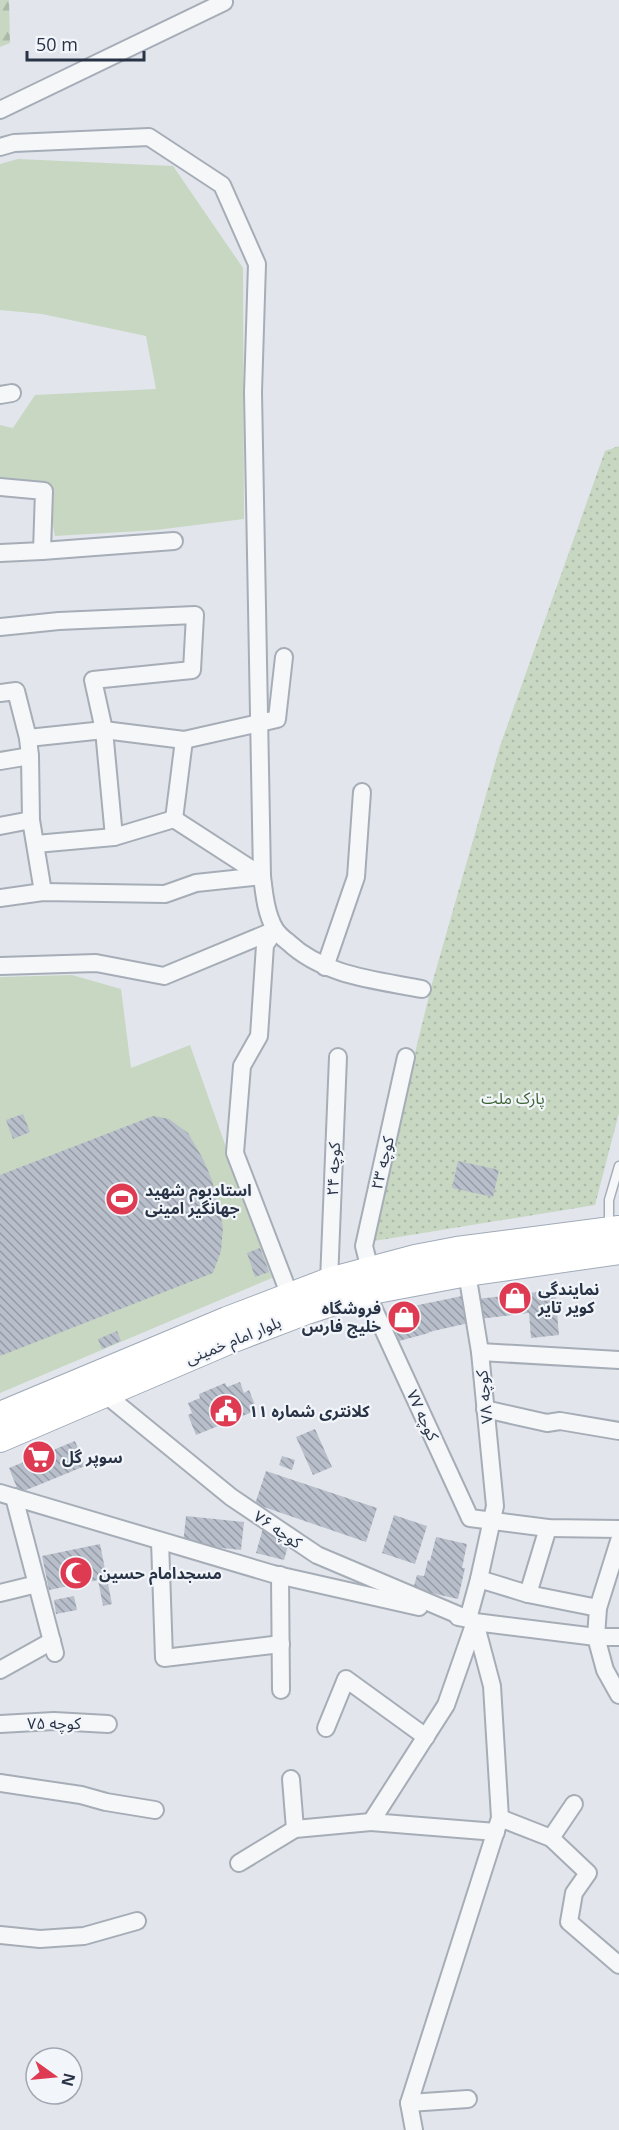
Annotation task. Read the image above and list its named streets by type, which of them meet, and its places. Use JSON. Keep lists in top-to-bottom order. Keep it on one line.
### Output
{"streets":{"main road":["بلوار امام خمینی"],"street":["کوچه ۲۳","کوچه ۲۴","کوچه ۷۸","کوچه ۷۷","کوچه ۷۶","کوچه ۷۵"]},"crossings":[["کوچه ۲۳","بلوار امام خمینی"],["کوچه ۲۳","کوچه ۷۷"],["کوچه ۲۴","بلوار امام خمینی"],["بلوار امام خمینی","کوچه ۷۸"],["بلوار امام خمینی","کوچه ۷۷"],["بلوار امام خمینی","کوچه ۷۶"],["کوچه ۷۸","کوچه ۷۷"],["کوچه ۷۸","کوچه ۷۶"]],"parks":["پارک ملت"],"places":{"sports":["استادیوم شهید جهانگیر امینی"],"shop":["نمایندگی کویر تایر","فروشگاه خلیج فارس"],"public building":["کلانتری شماره ۱۱"],"supermarket":["سوپر گل"],"mosque":["مسجدامام حسین"]},"scale_bar":"50 m","north":"right"}
